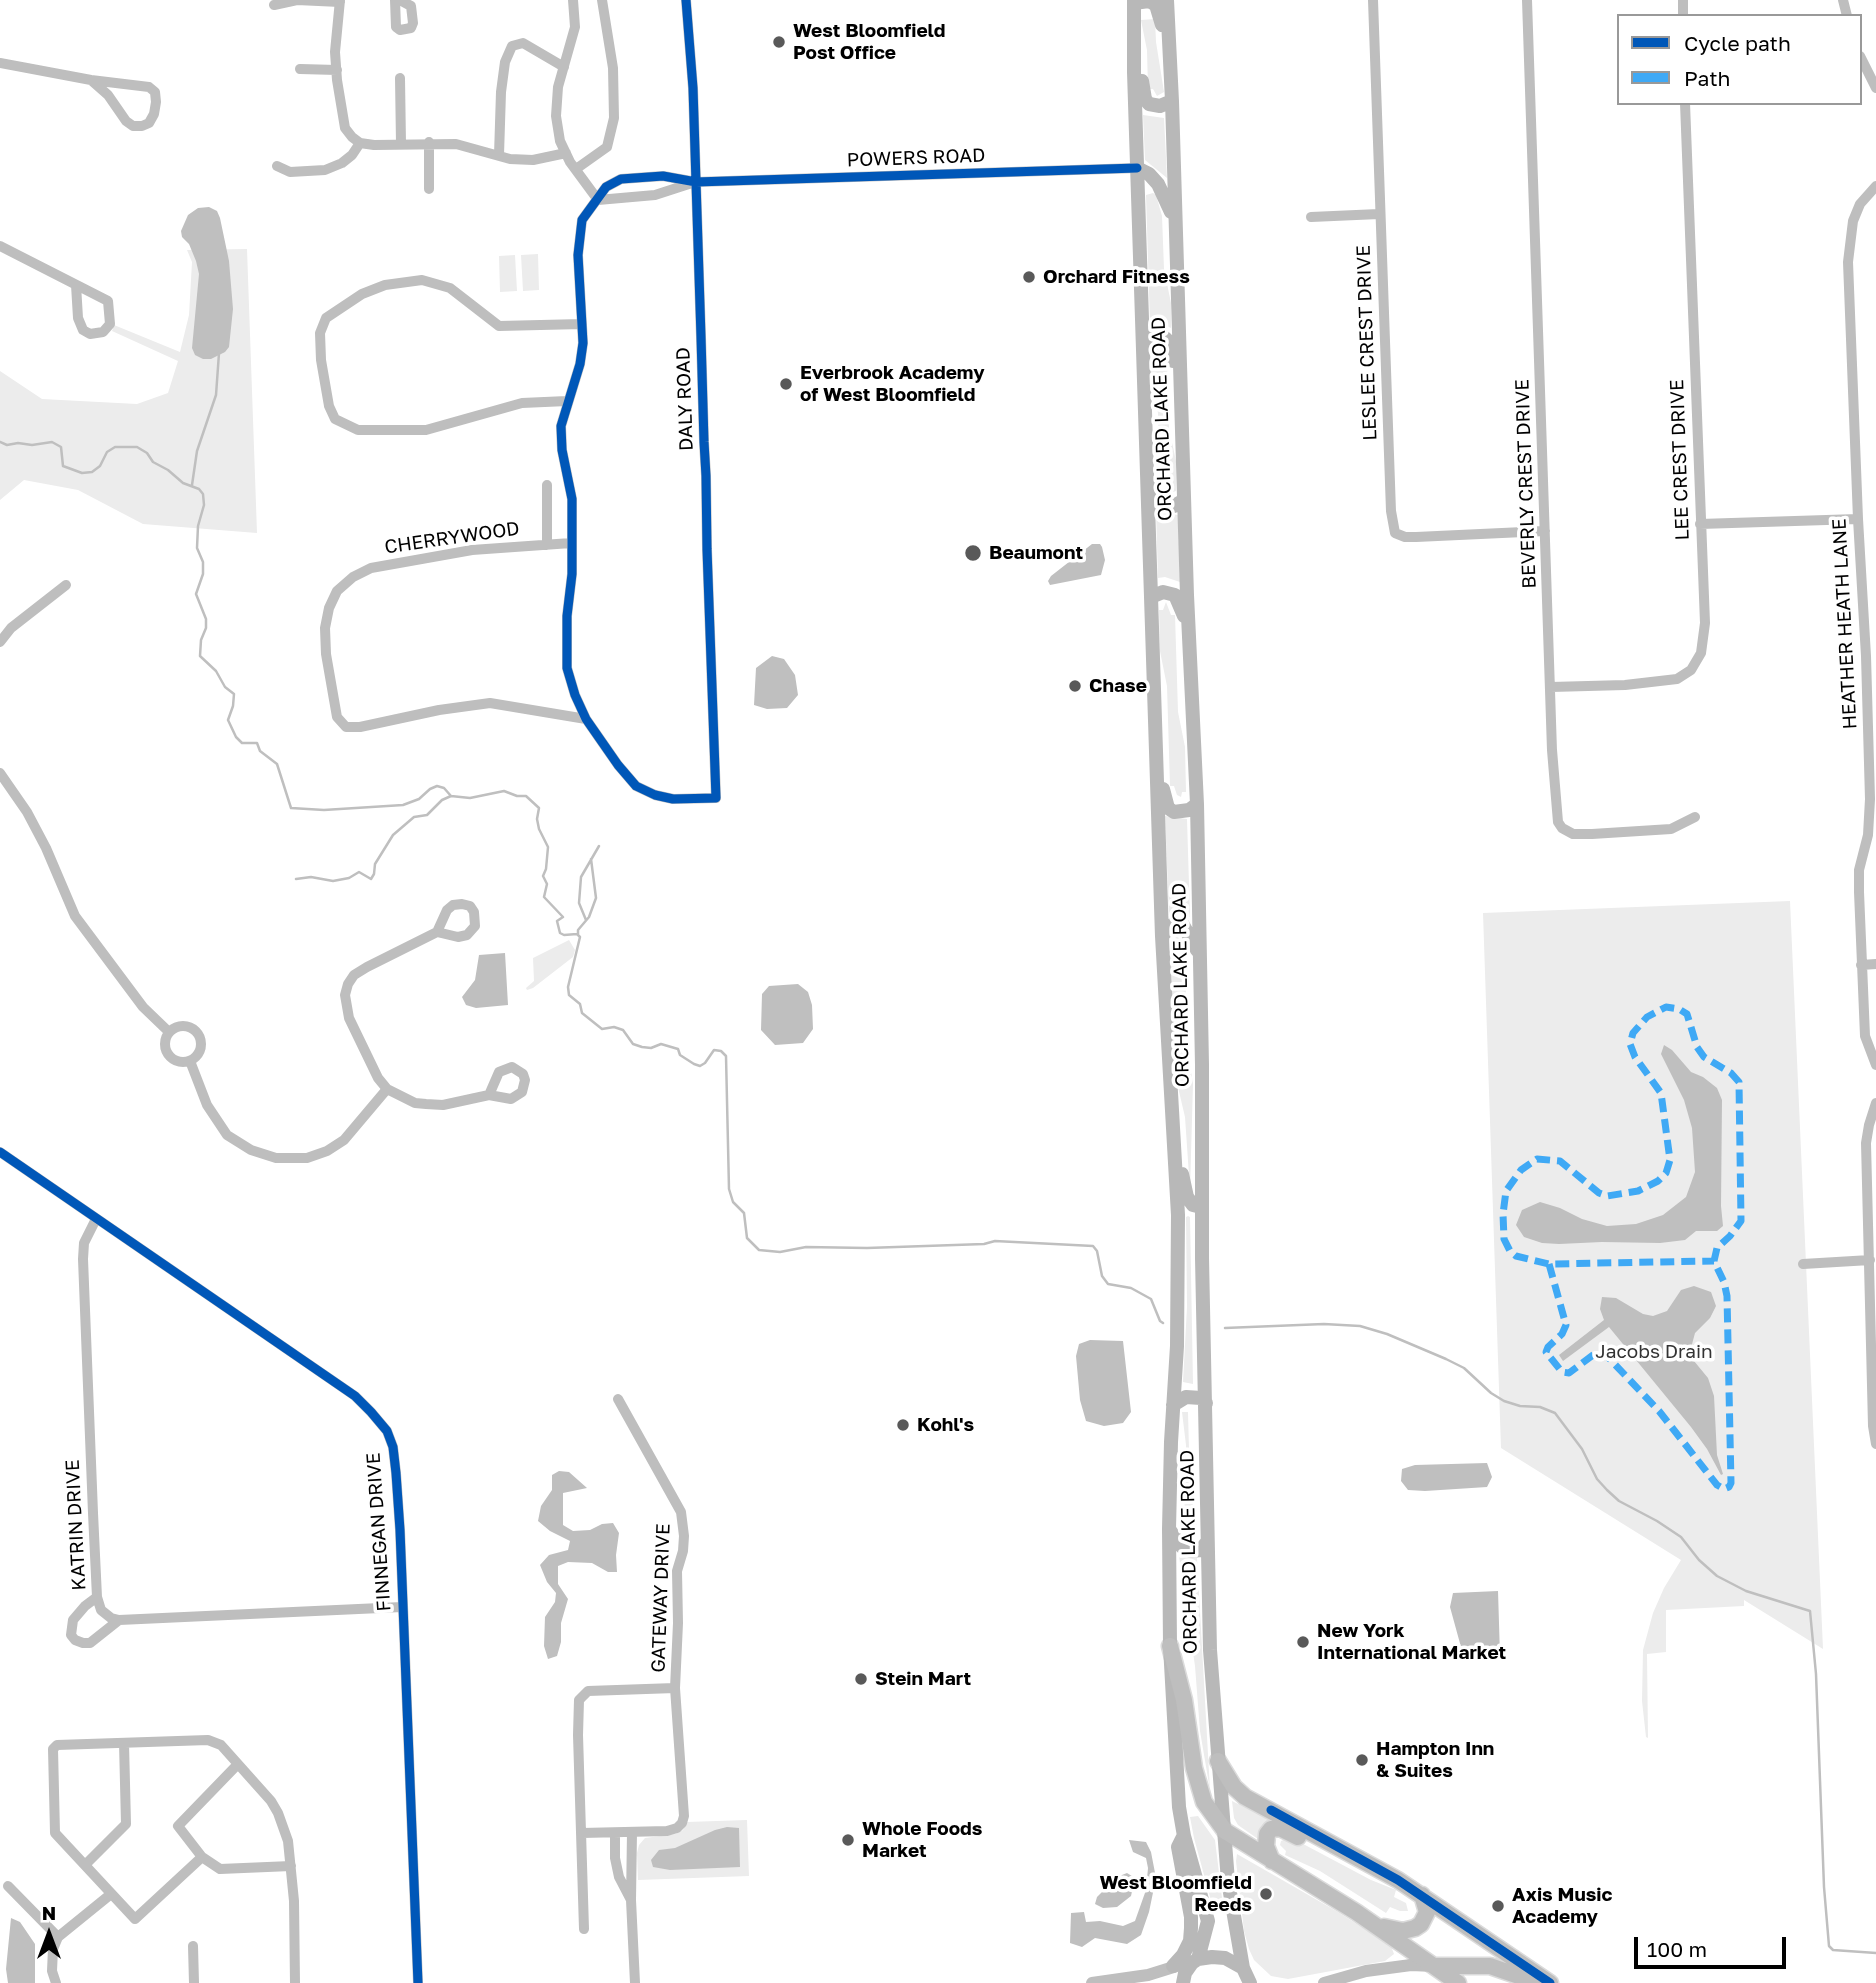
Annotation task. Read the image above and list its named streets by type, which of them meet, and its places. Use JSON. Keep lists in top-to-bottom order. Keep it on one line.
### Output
{"streets":{"main road":["ORCHARD LAKE ROAD"],"street":["POWERS ROAD","LESLEE CREST DRIVE","DALY ROAD","LEE CREST DRIVE","BEVERLY CREST DRIVE","CHERRYWOOD","HEATHER HEATH LANE","KATRIN DRIVE","FINNEGAN DRIVE","GATEWAY DRIVE"]},"crossings":[["POWERS ROAD","DALY ROAD"],["POWERS ROAD","ORCHARD LAKE ROAD"],["LESLEE CREST DRIVE","BEVERLY CREST DRIVE"],["DALY ROAD","CHERRYWOOD"],["LEE CREST DRIVE","BEVERLY CREST DRIVE"],["KATRIN DRIVE","FINNEGAN DRIVE"]],"parks":["Jacobs Drain"],"places":["West Bloomfield Post Office","Orchard Fitness","Everbrook Academy of West Bloomfield","Beaumont","Chase","Kohl's","New York International Market","Stein Mart","Hampton Inn & Suites","Whole Foods Market","West Bloomfield Reeds","Axis Music Academy"],"legend":["Cycle path","Path"],"scale_bar":"100 m","north":"top"}
